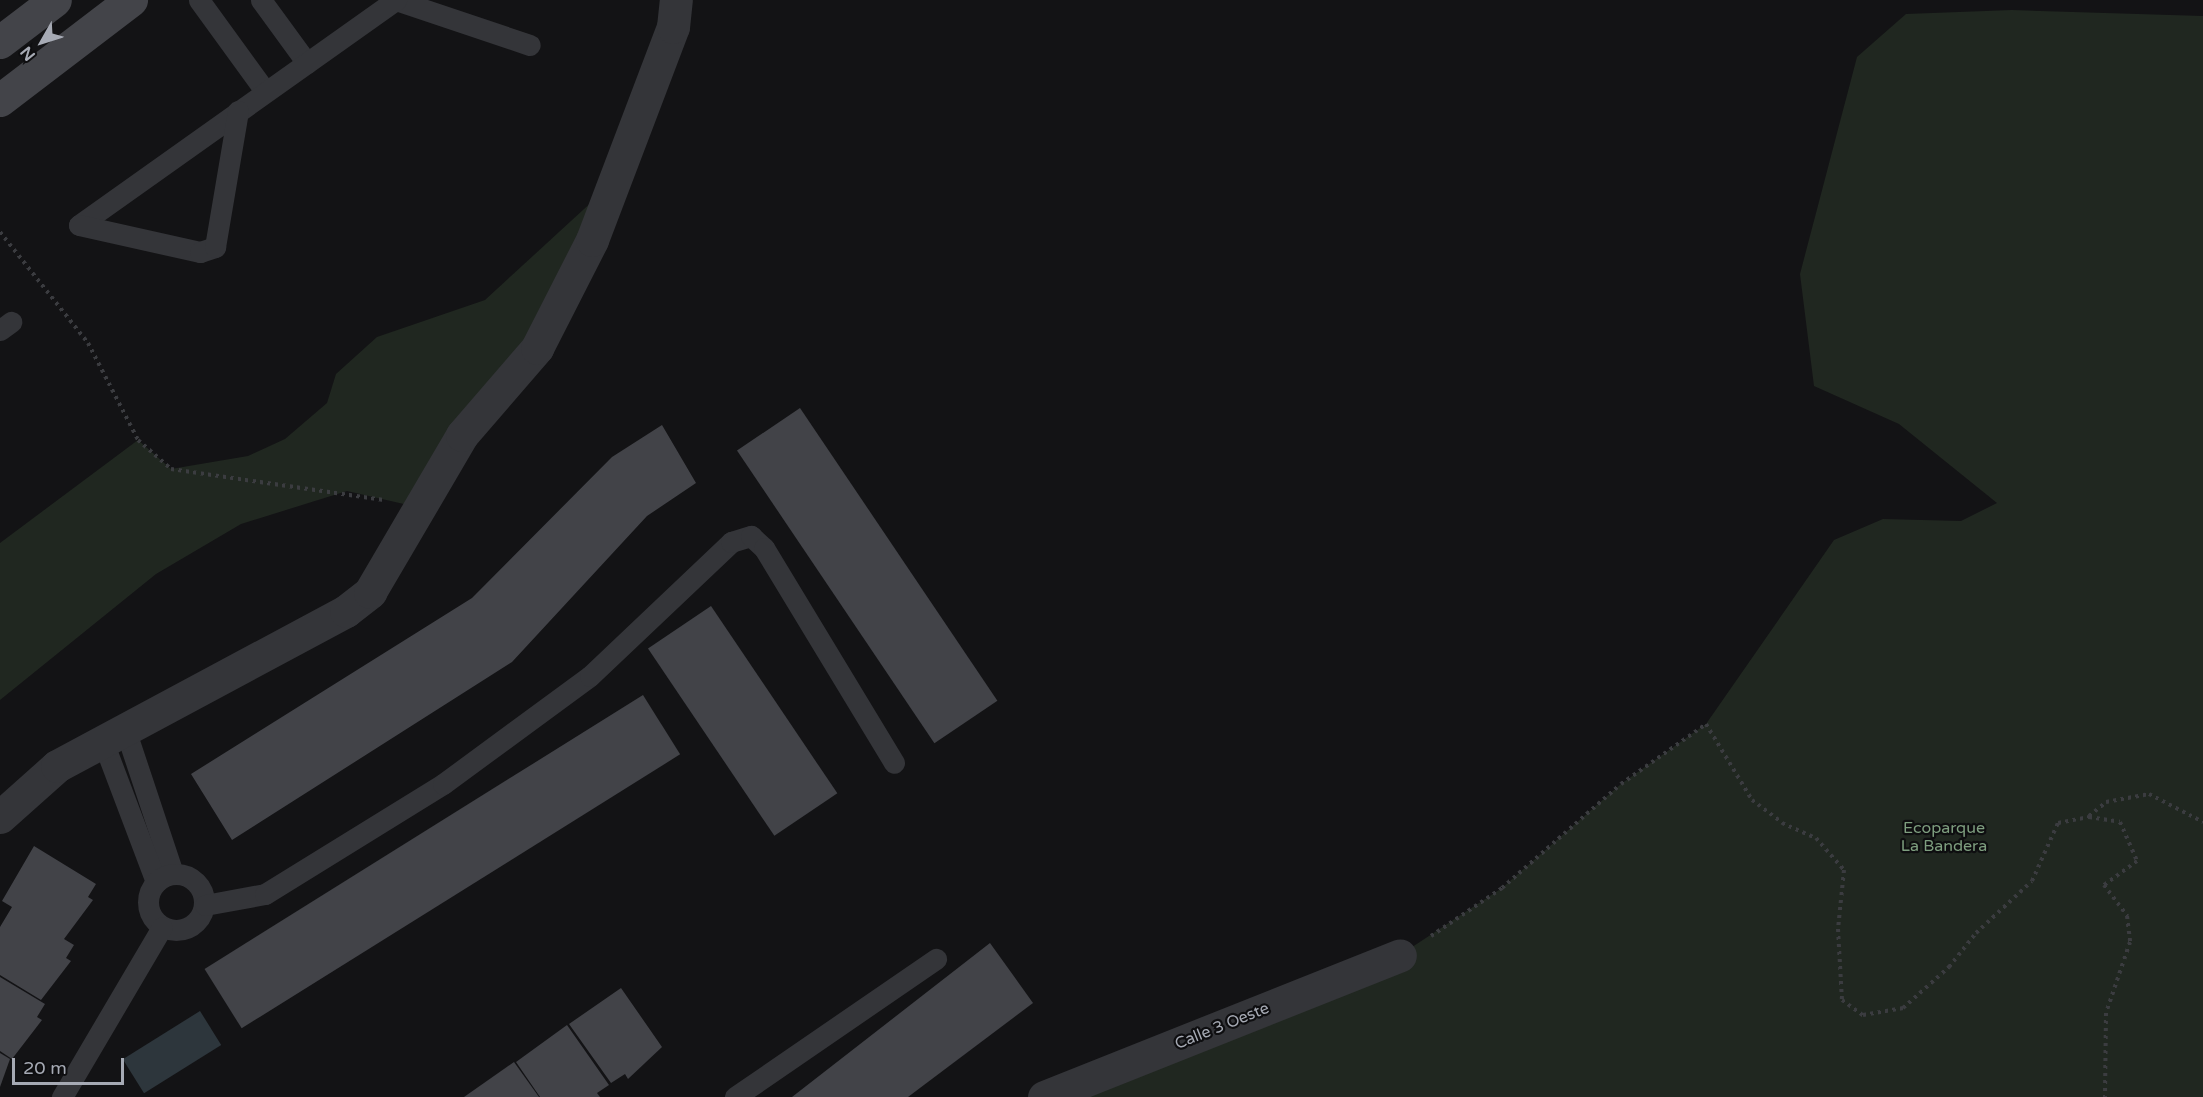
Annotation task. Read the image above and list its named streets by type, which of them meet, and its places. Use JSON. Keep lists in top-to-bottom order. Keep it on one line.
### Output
{"streets":{"street":["Calle 3 Oeste"]},"parks":["Ecoparque La Bandera"],"scale_bar":"20 m","north":"bottom left"}
